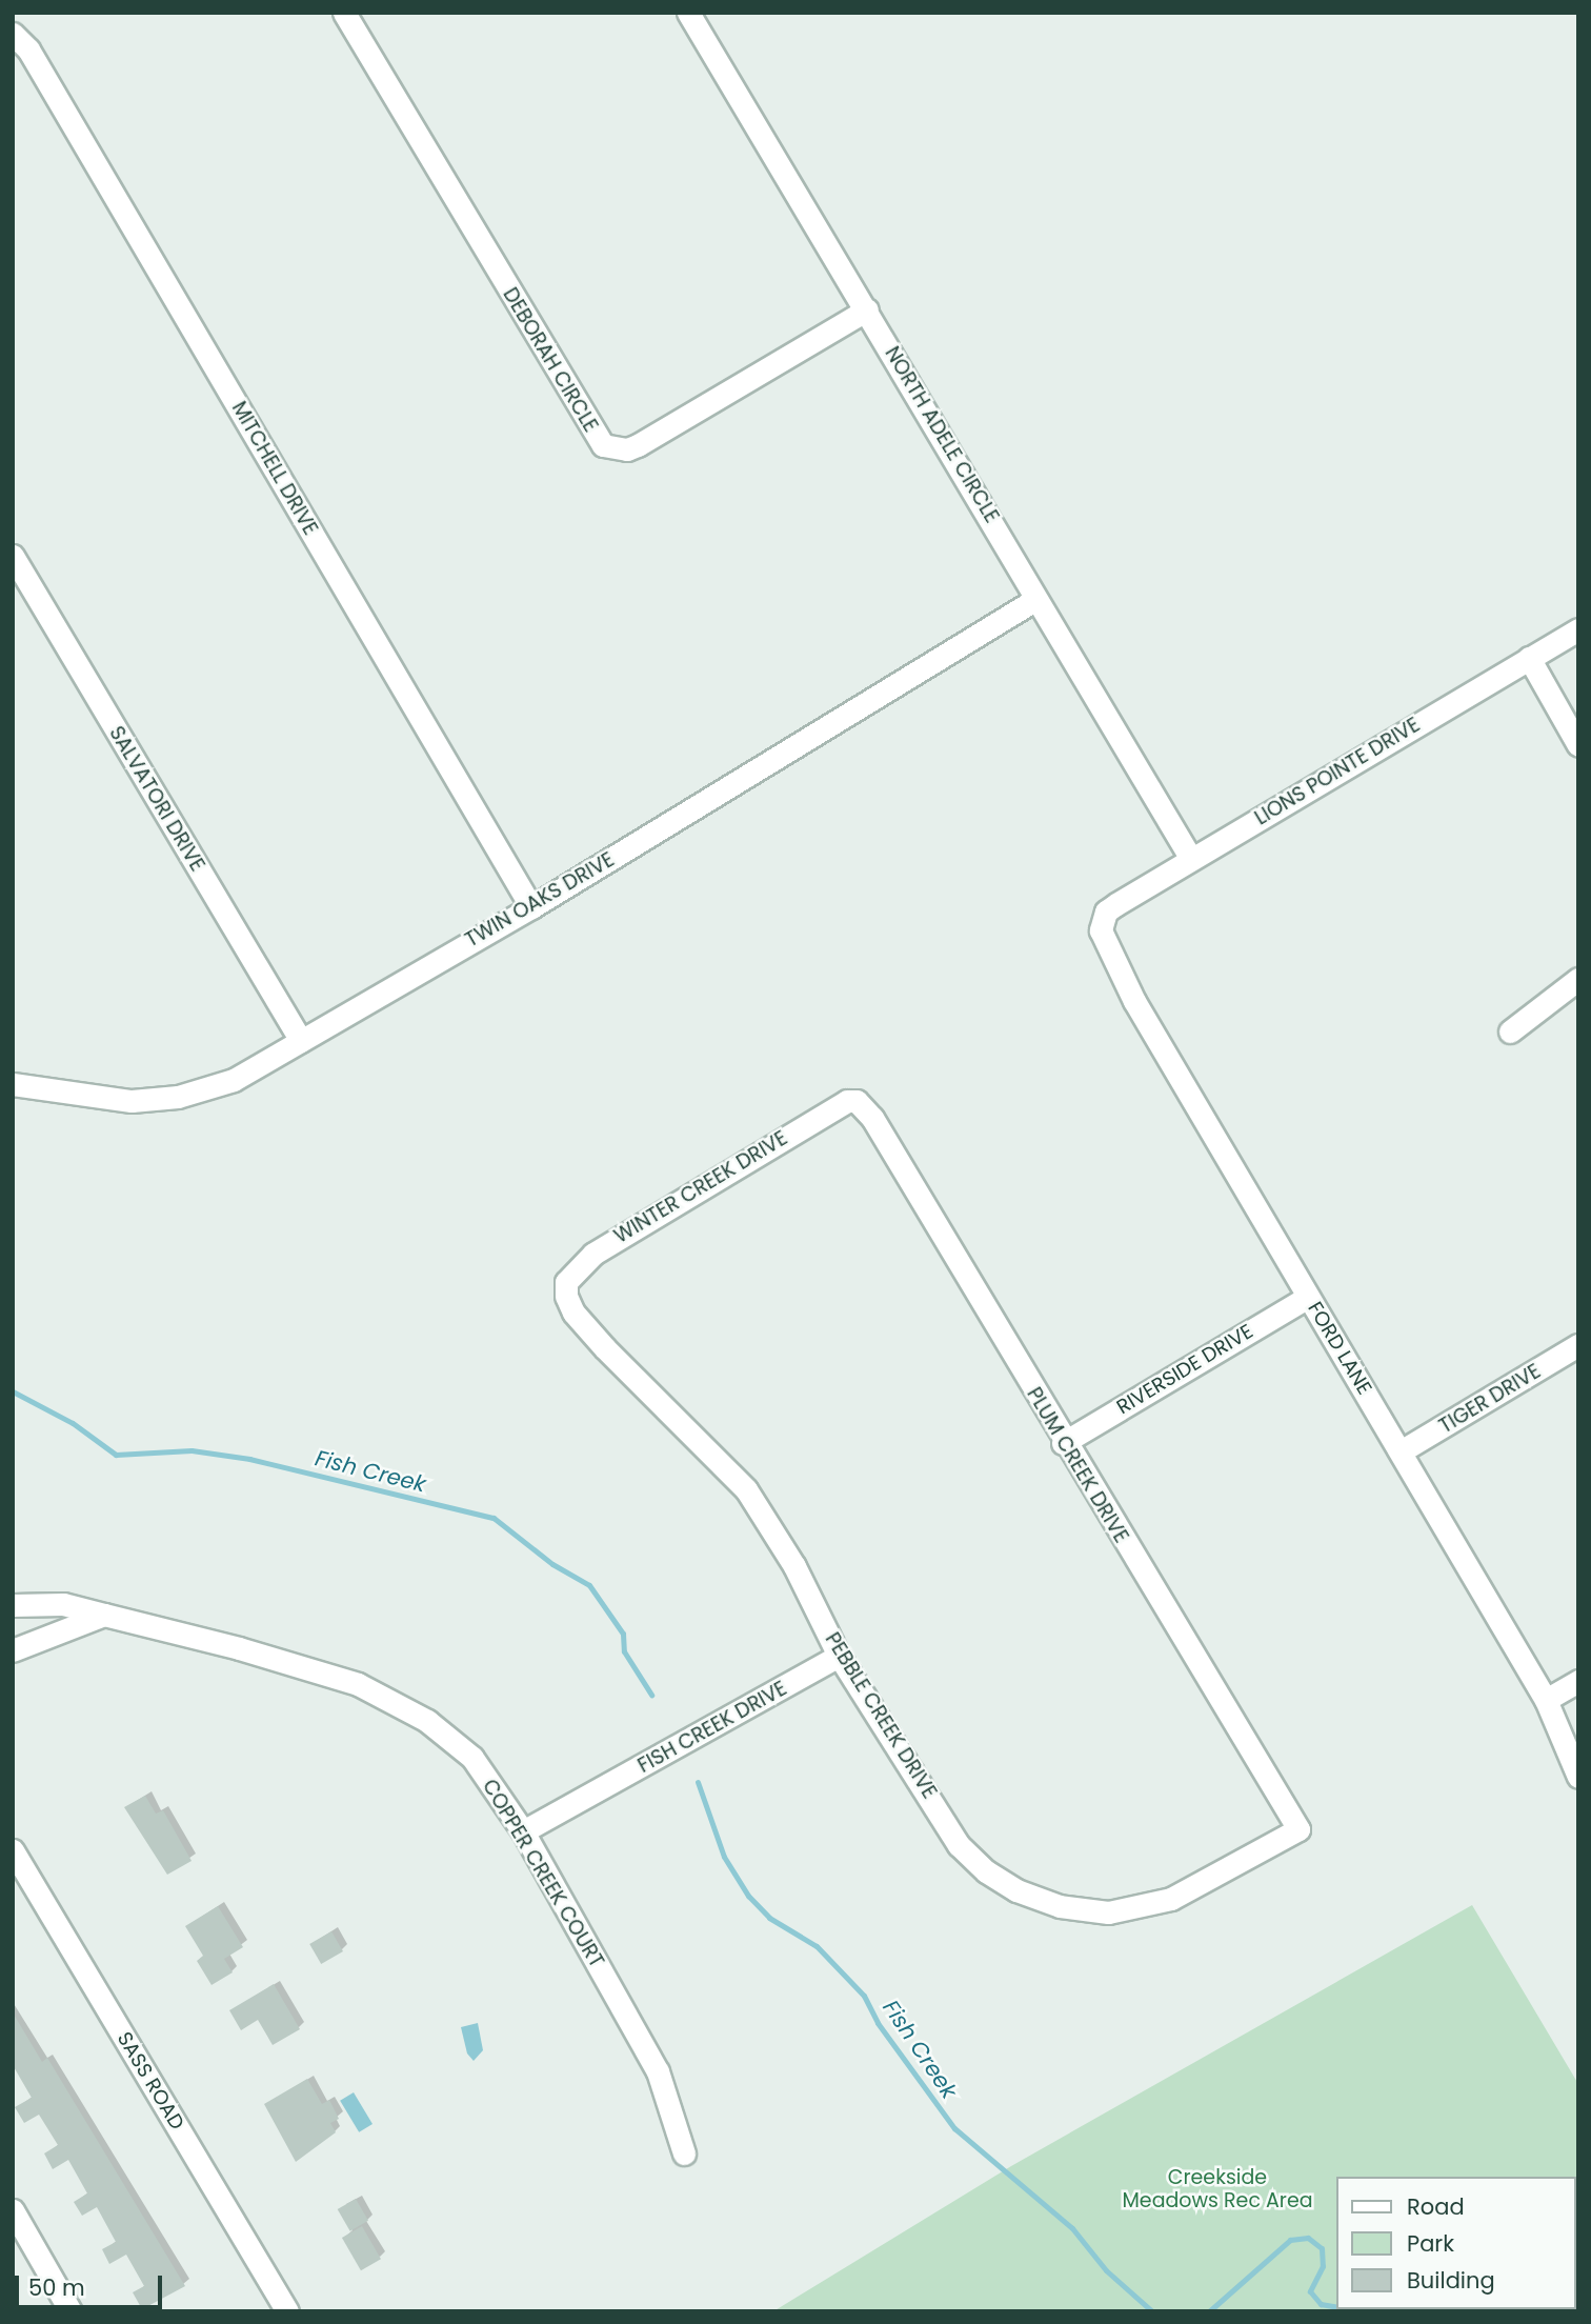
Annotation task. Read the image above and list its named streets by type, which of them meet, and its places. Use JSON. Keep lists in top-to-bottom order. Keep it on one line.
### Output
{"streets":{"street":["DEBORAH CIRCLE","NORTH ADELE CIRCLE","MITCHELL DRIVE","LIONS POINTE DRIVE","SALVATORI DRIVE","TWIN OAKS DRIVE","WINTER CREEK DRIVE","FORD LANE","RIVERSIDE DRIVE","TIGER DRIVE","PLUM CREEK DRIVE","PEBBLE CREEK DRIVE","FISH CREEK DRIVE","COPPER CREEK COURT","SASS ROAD"]},"crossings":[["DEBORAH CIRCLE","NORTH ADELE CIRCLE"],["NORTH ADELE CIRCLE","LIONS POINTE DRIVE"],["NORTH ADELE CIRCLE","TWIN OAKS DRIVE"],["MITCHELL DRIVE","TWIN OAKS DRIVE"],["LIONS POINTE DRIVE","FORD LANE"],["SALVATORI DRIVE","TWIN OAKS DRIVE"],["WINTER CREEK DRIVE","PLUM CREEK DRIVE"],["WINTER CREEK DRIVE","PEBBLE CREEK DRIVE"],["FORD LANE","RIVERSIDE DRIVE"],["FORD LANE","TIGER DRIVE"],["RIVERSIDE DRIVE","PLUM CREEK DRIVE"],["PLUM CREEK DRIVE","PEBBLE CREEK DRIVE"],["PEBBLE CREEK DRIVE","FISH CREEK DRIVE"],["FISH CREEK DRIVE","COPPER CREEK COURT"]],"water":["Fish Creek"],"parks":["Creekside Meadows Rec Area"],"legend":["Road","Park","Building"],"scale_bar":"50 m"}
